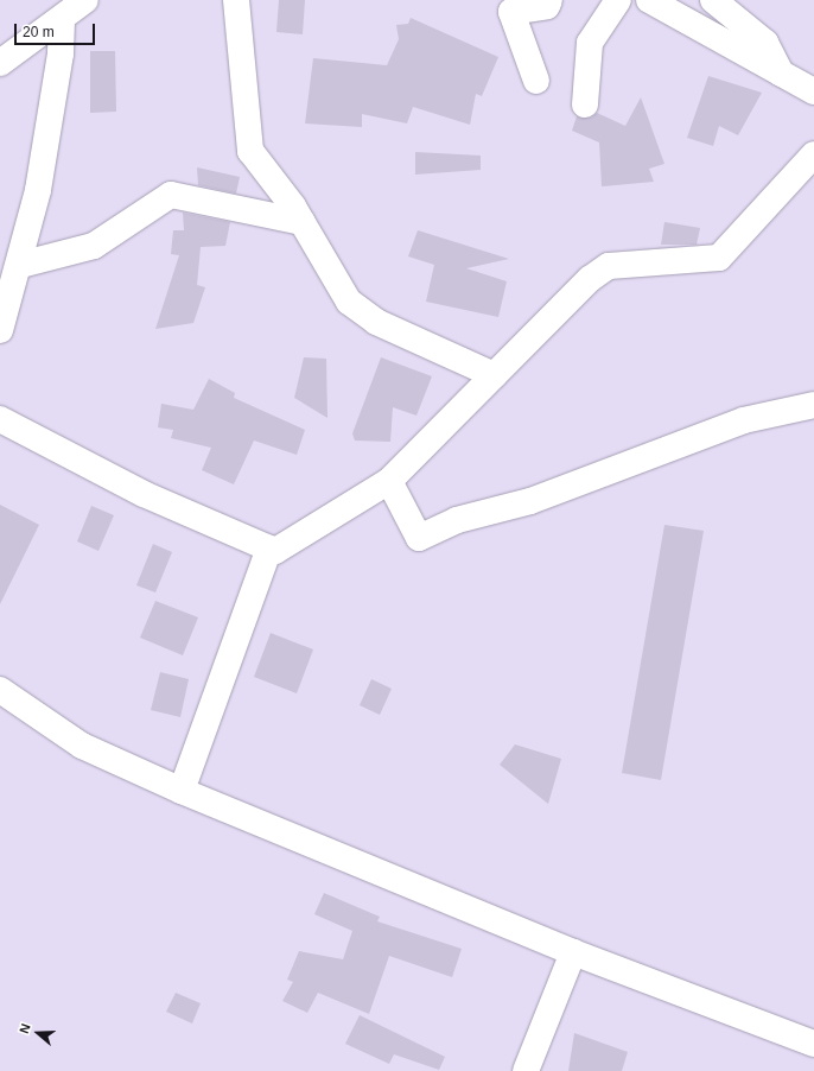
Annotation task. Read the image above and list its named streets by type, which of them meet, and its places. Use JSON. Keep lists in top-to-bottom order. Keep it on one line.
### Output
{"scale_bar":"20 m","north":"left"}
